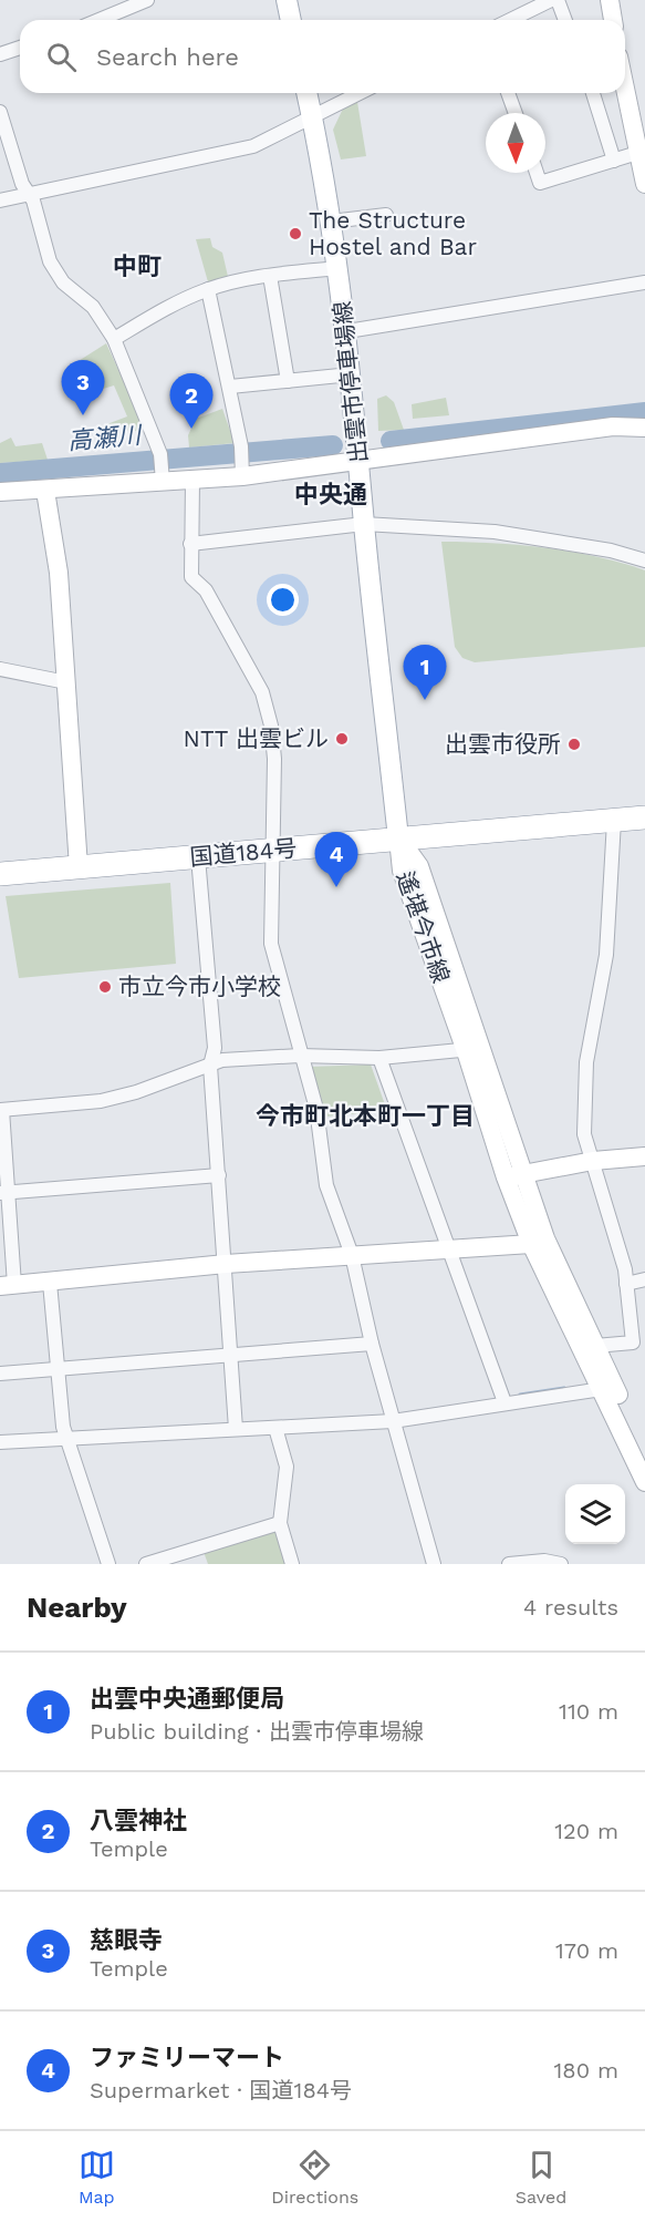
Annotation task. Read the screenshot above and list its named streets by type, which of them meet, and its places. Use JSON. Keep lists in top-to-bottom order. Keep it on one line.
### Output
{"streets":{"highway":["国道184号"],"main road":["出雲市停車場線"],"street":["遙堪今市線"]},"crossings":[["出雲市停車場線","国道184号"],["出雲市停車場線","遙堪今市線"],["国道184号","遙堪今市線"]],"districts":["中町","中央通","今市町北本町一丁目"],"water":["高瀬川"],"places":["The Structure Hostel and Bar","NTT 出雲ビル","出雲市役所","市立今市小学校"],"north":"bottom","page":{"search":"Search here","pins":["3","2","1","4"],"heading":["Nearby","4 results"],"list":[{"mark":"1","name":"出雲中央通郵便局","note":"Public building · 出雲市停車場線","value":"110 m"},{"mark":"2","name":"八雲神社","note":"Temple","value":"120 m"},{"mark":"3","name":"慈眼寺","note":"Temple","value":"170 m"},{"mark":"4","name":"ファミリーマート","note":"Supermarket · 国道184号","value":"180 m"}],"nav":["Map","Directions","Saved"]}}
